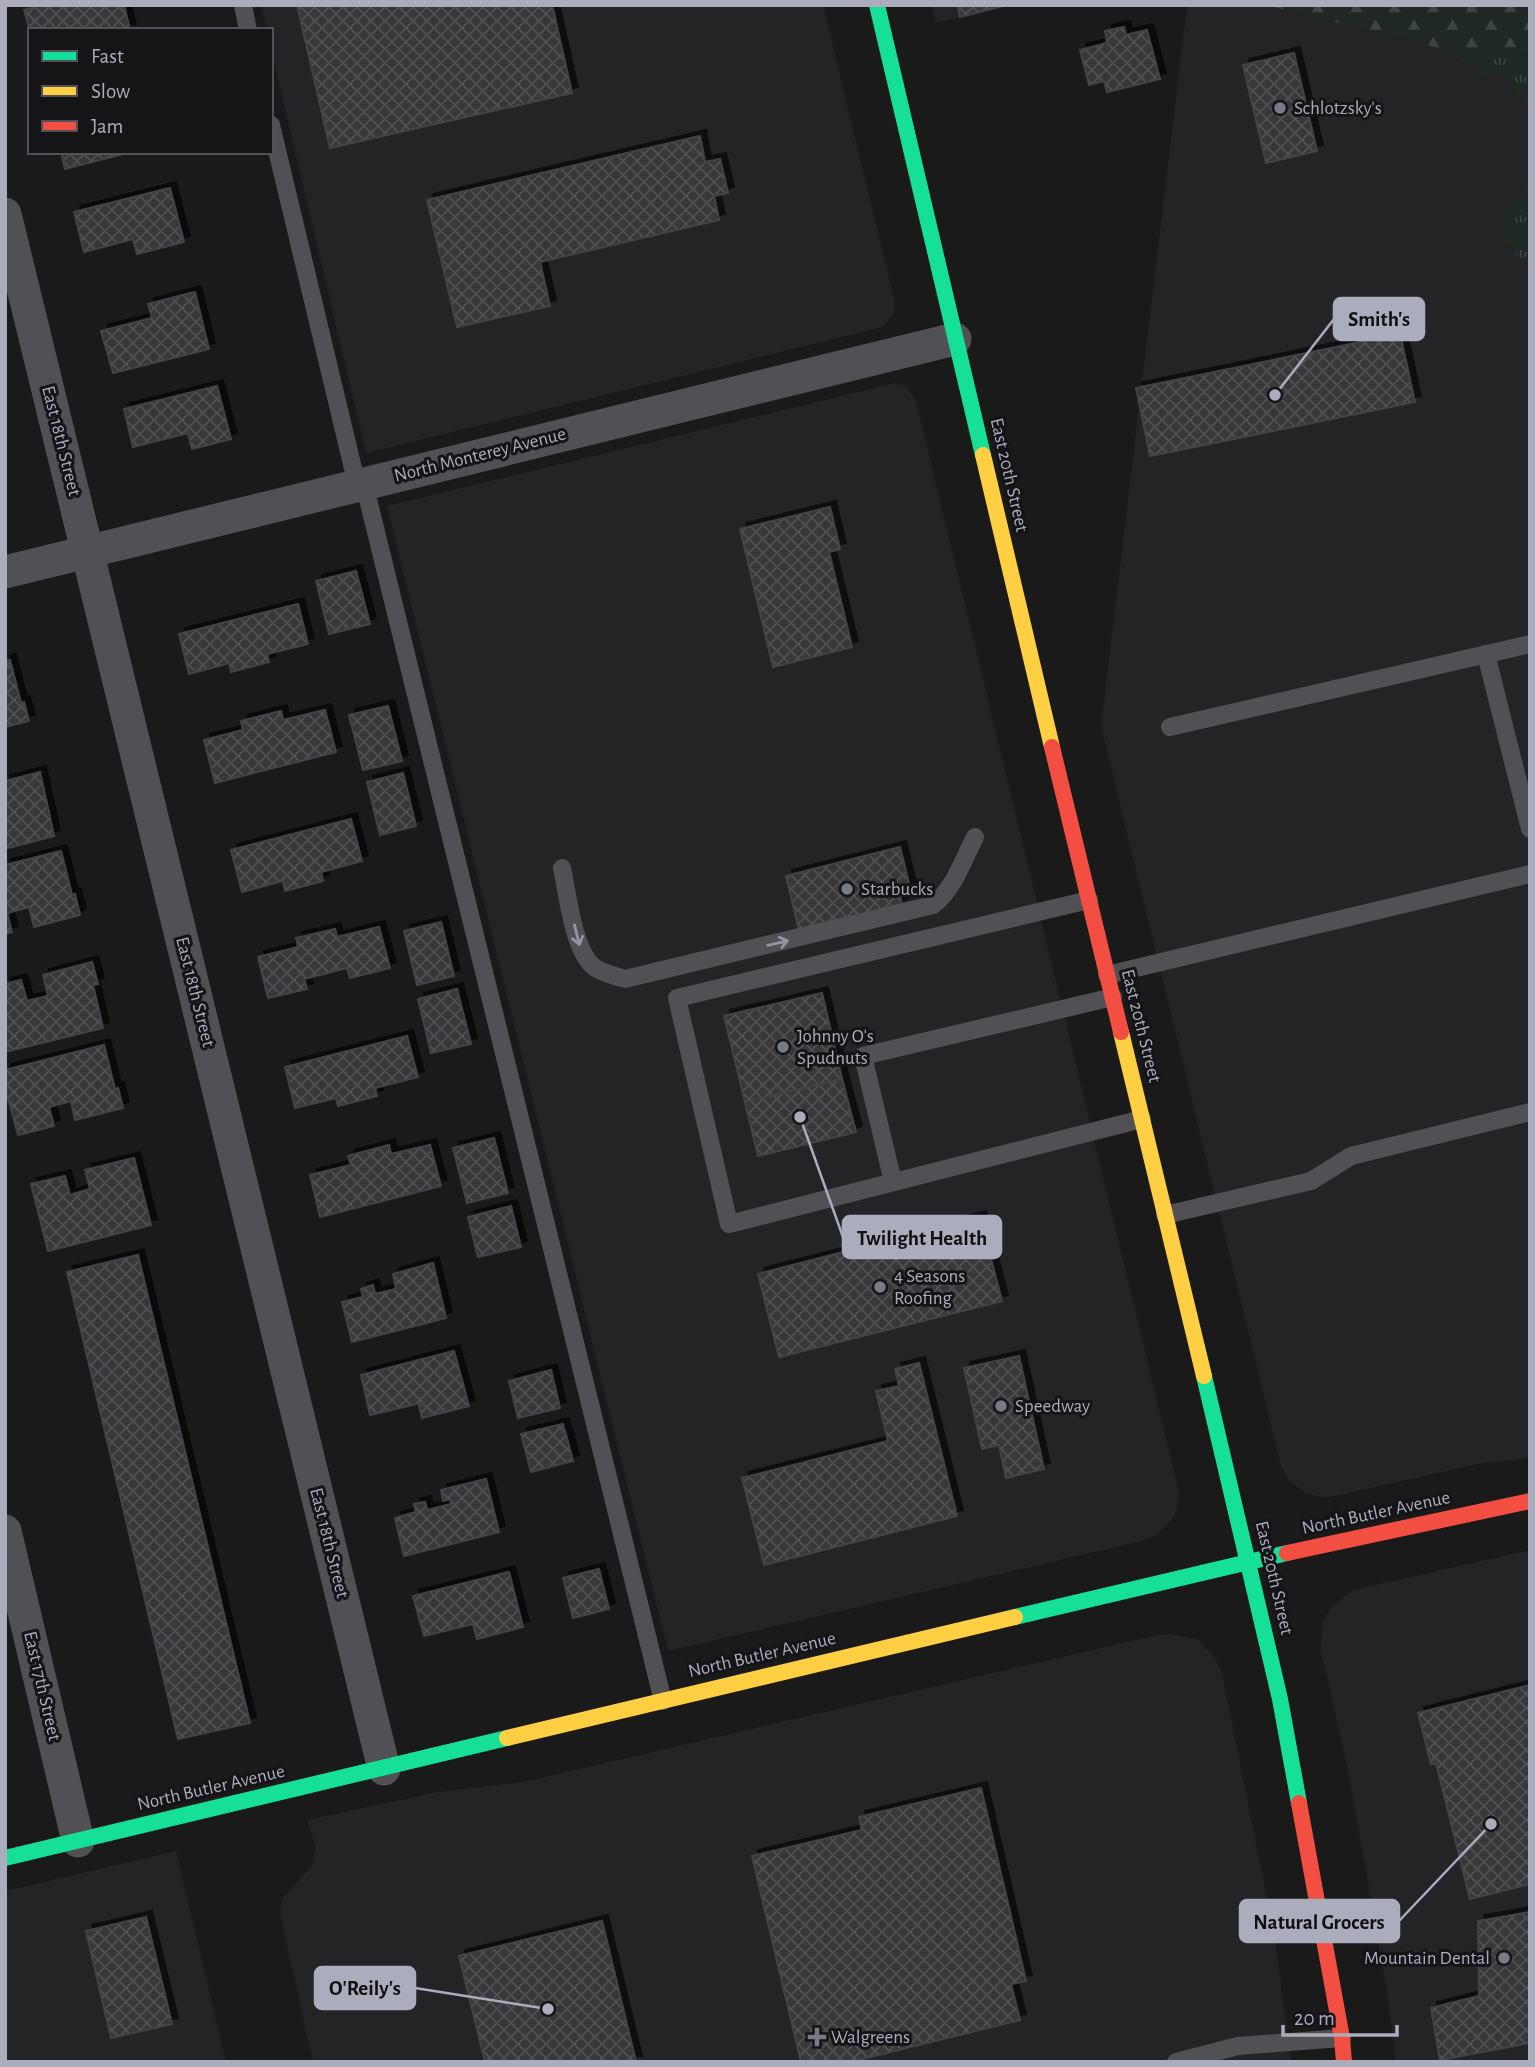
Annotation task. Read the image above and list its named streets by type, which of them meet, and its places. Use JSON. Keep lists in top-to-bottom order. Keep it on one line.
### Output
{"streets":{"main road":["East 20th Street","North Butler Avenue"],"street":["East 18th Street","North Monterey Avenue","East 17th Street"]},"crossings":[["East 18th Street","North Monterey Avenue"],["East 18th Street","North Butler Avenue"],["North Monterey Avenue","East 20th Street"],["East 20th Street","North Butler Avenue"],["North Butler Avenue","East 17th Street"]],"places":{"other":["Schlotzsky's","Smith's","Starbucks","Johnny O's Spudnuts","Twilight Health","4 Seasons Roofing","Speedway","Natural Grocers","Mountain Dental","O'Reily's"],"health":["Walgreens"]},"legend":["Fast","Slow","Jam"],"scale_bar":"20 m"}
